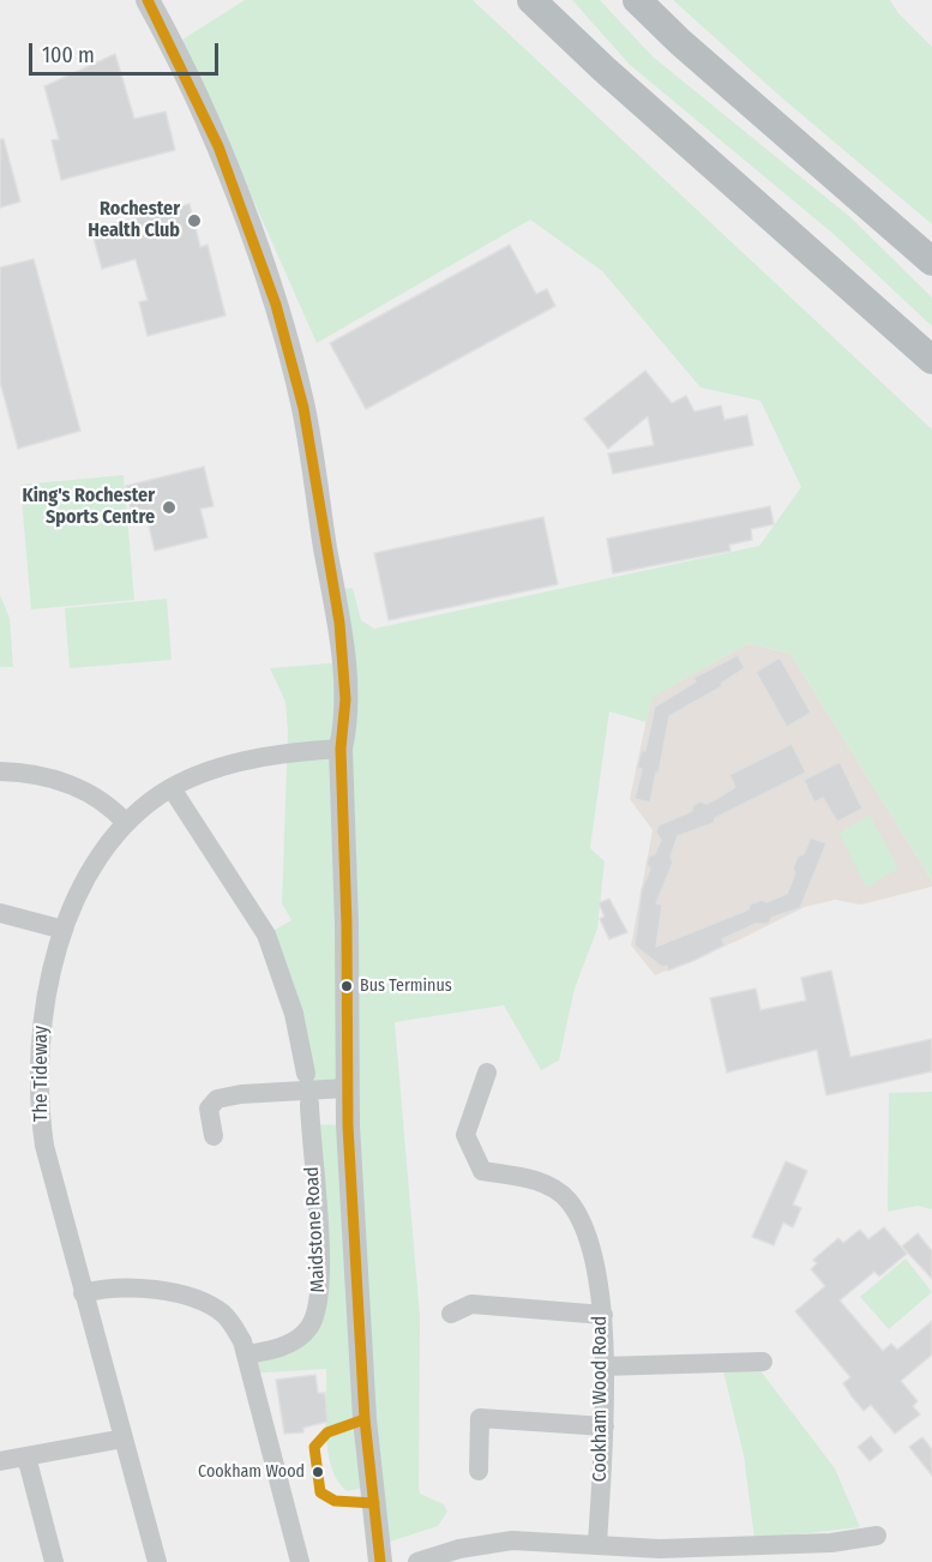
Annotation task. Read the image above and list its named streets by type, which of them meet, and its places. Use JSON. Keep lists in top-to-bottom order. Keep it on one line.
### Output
{"streets":{"main road":["Maidstone Road"],"street":["The Tideway","Cookham Wood Road"]},"crossings":[["The Tideway","Maidstone Road"]],"places":["Rochester Health Club","King's Rochester Sports Centre","Bus Terminus","Cookham Wood"],"scale_bar":"100 m"}
